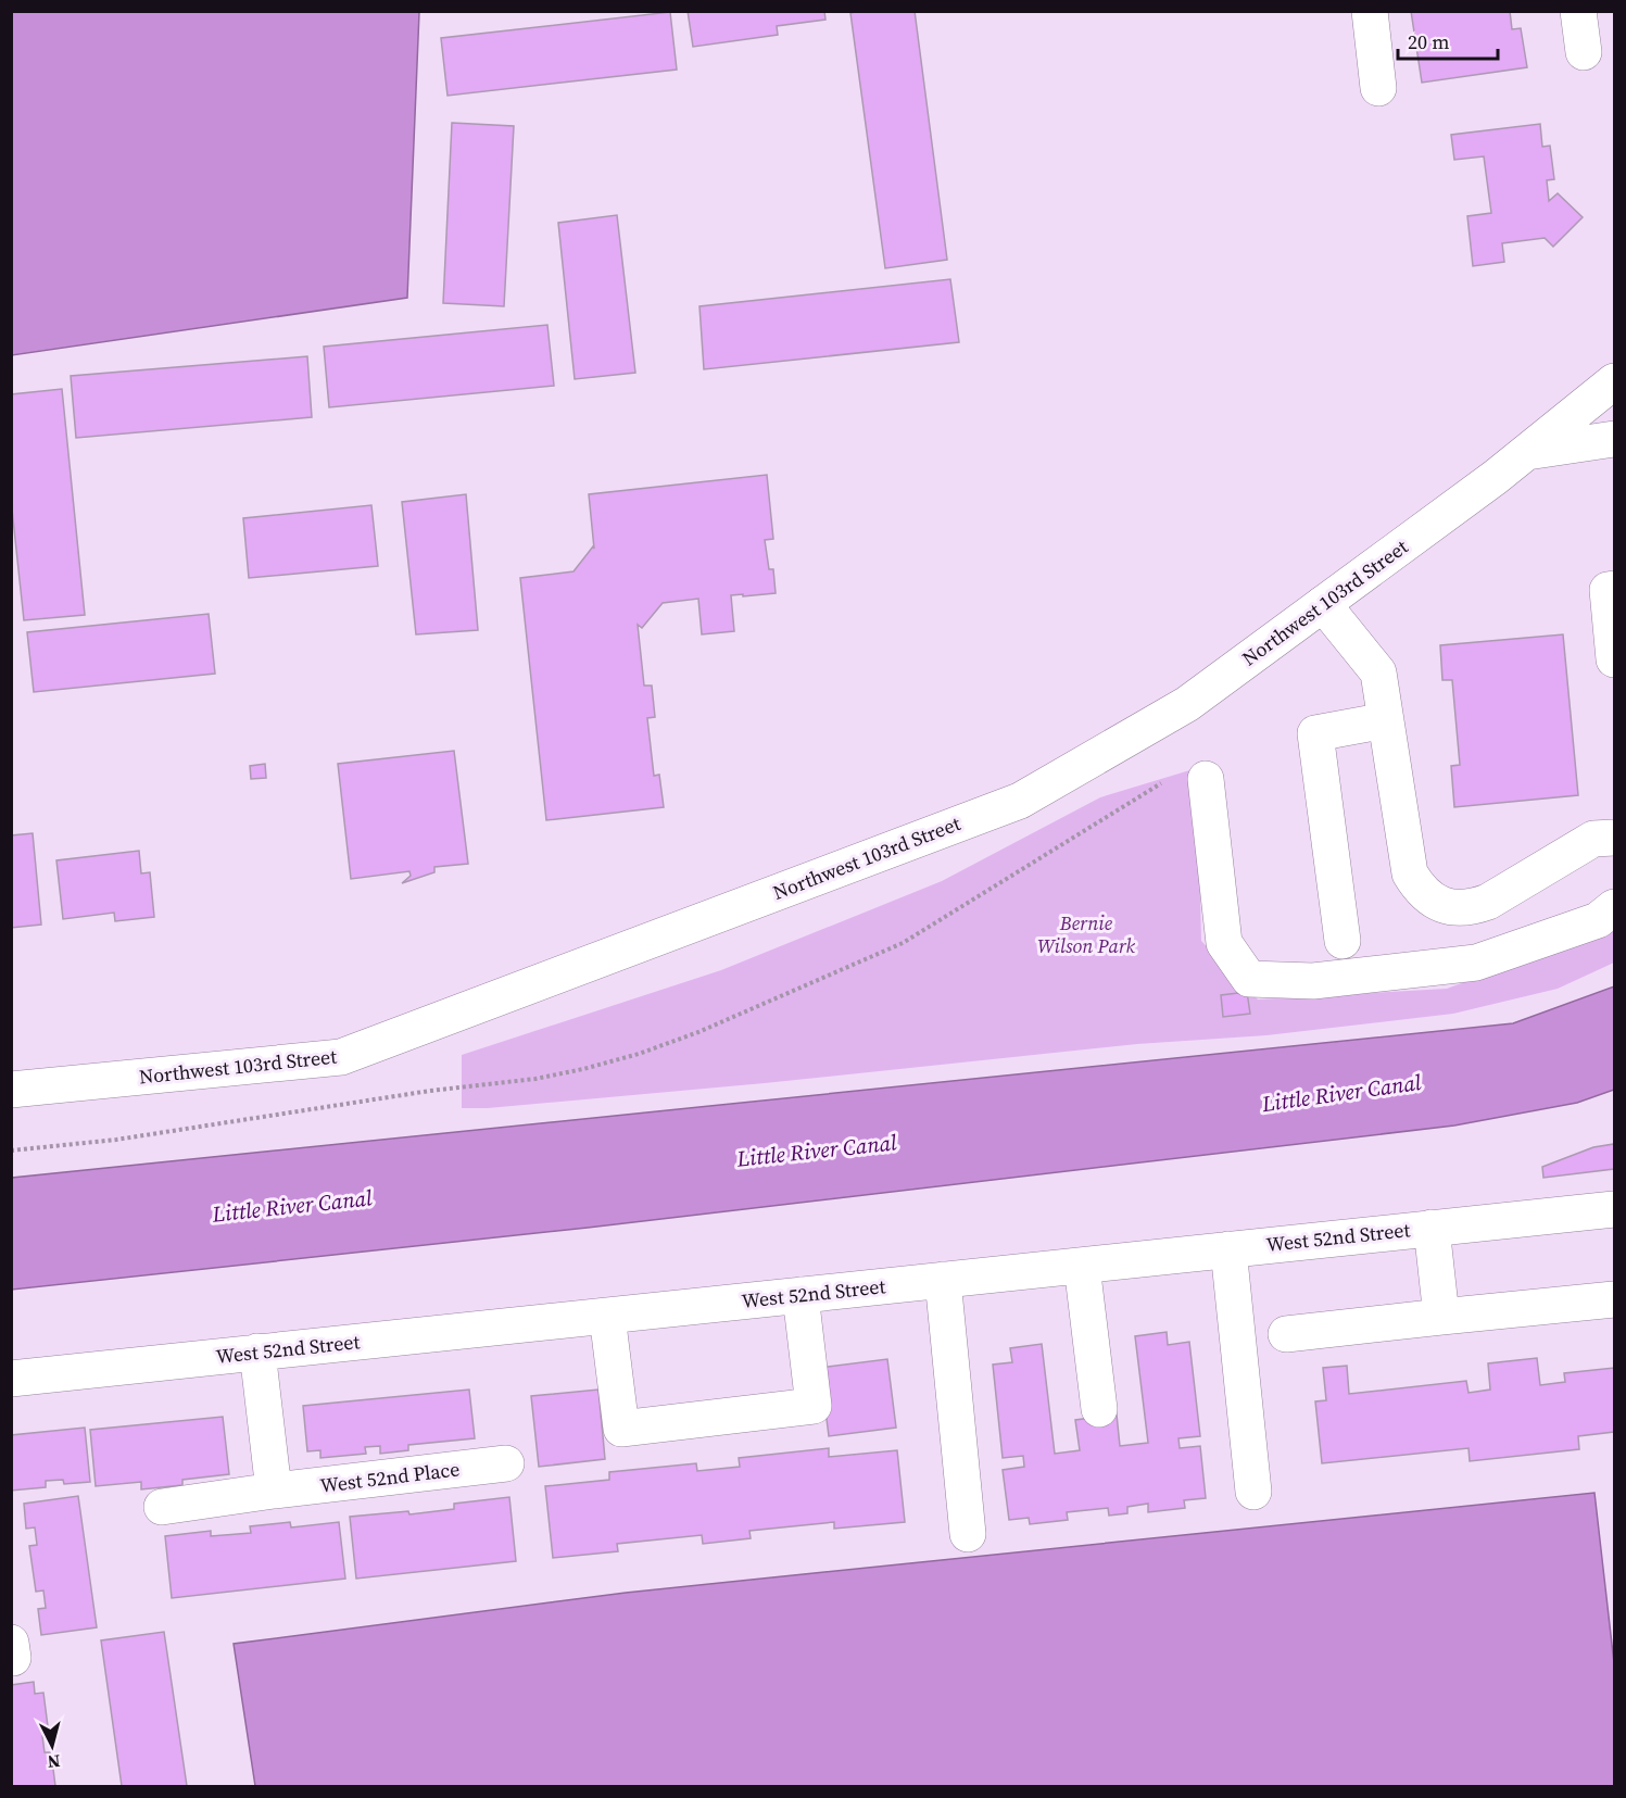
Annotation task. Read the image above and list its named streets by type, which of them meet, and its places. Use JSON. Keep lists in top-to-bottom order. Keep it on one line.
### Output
{"streets":{"main road":["Northwest 103rd Street","West 52nd Street","West 52nd Place"]},"water":["Little River Canal"],"parks":["Bernie Wilson Park"],"scale_bar":"20 m","north":"bottom"}
